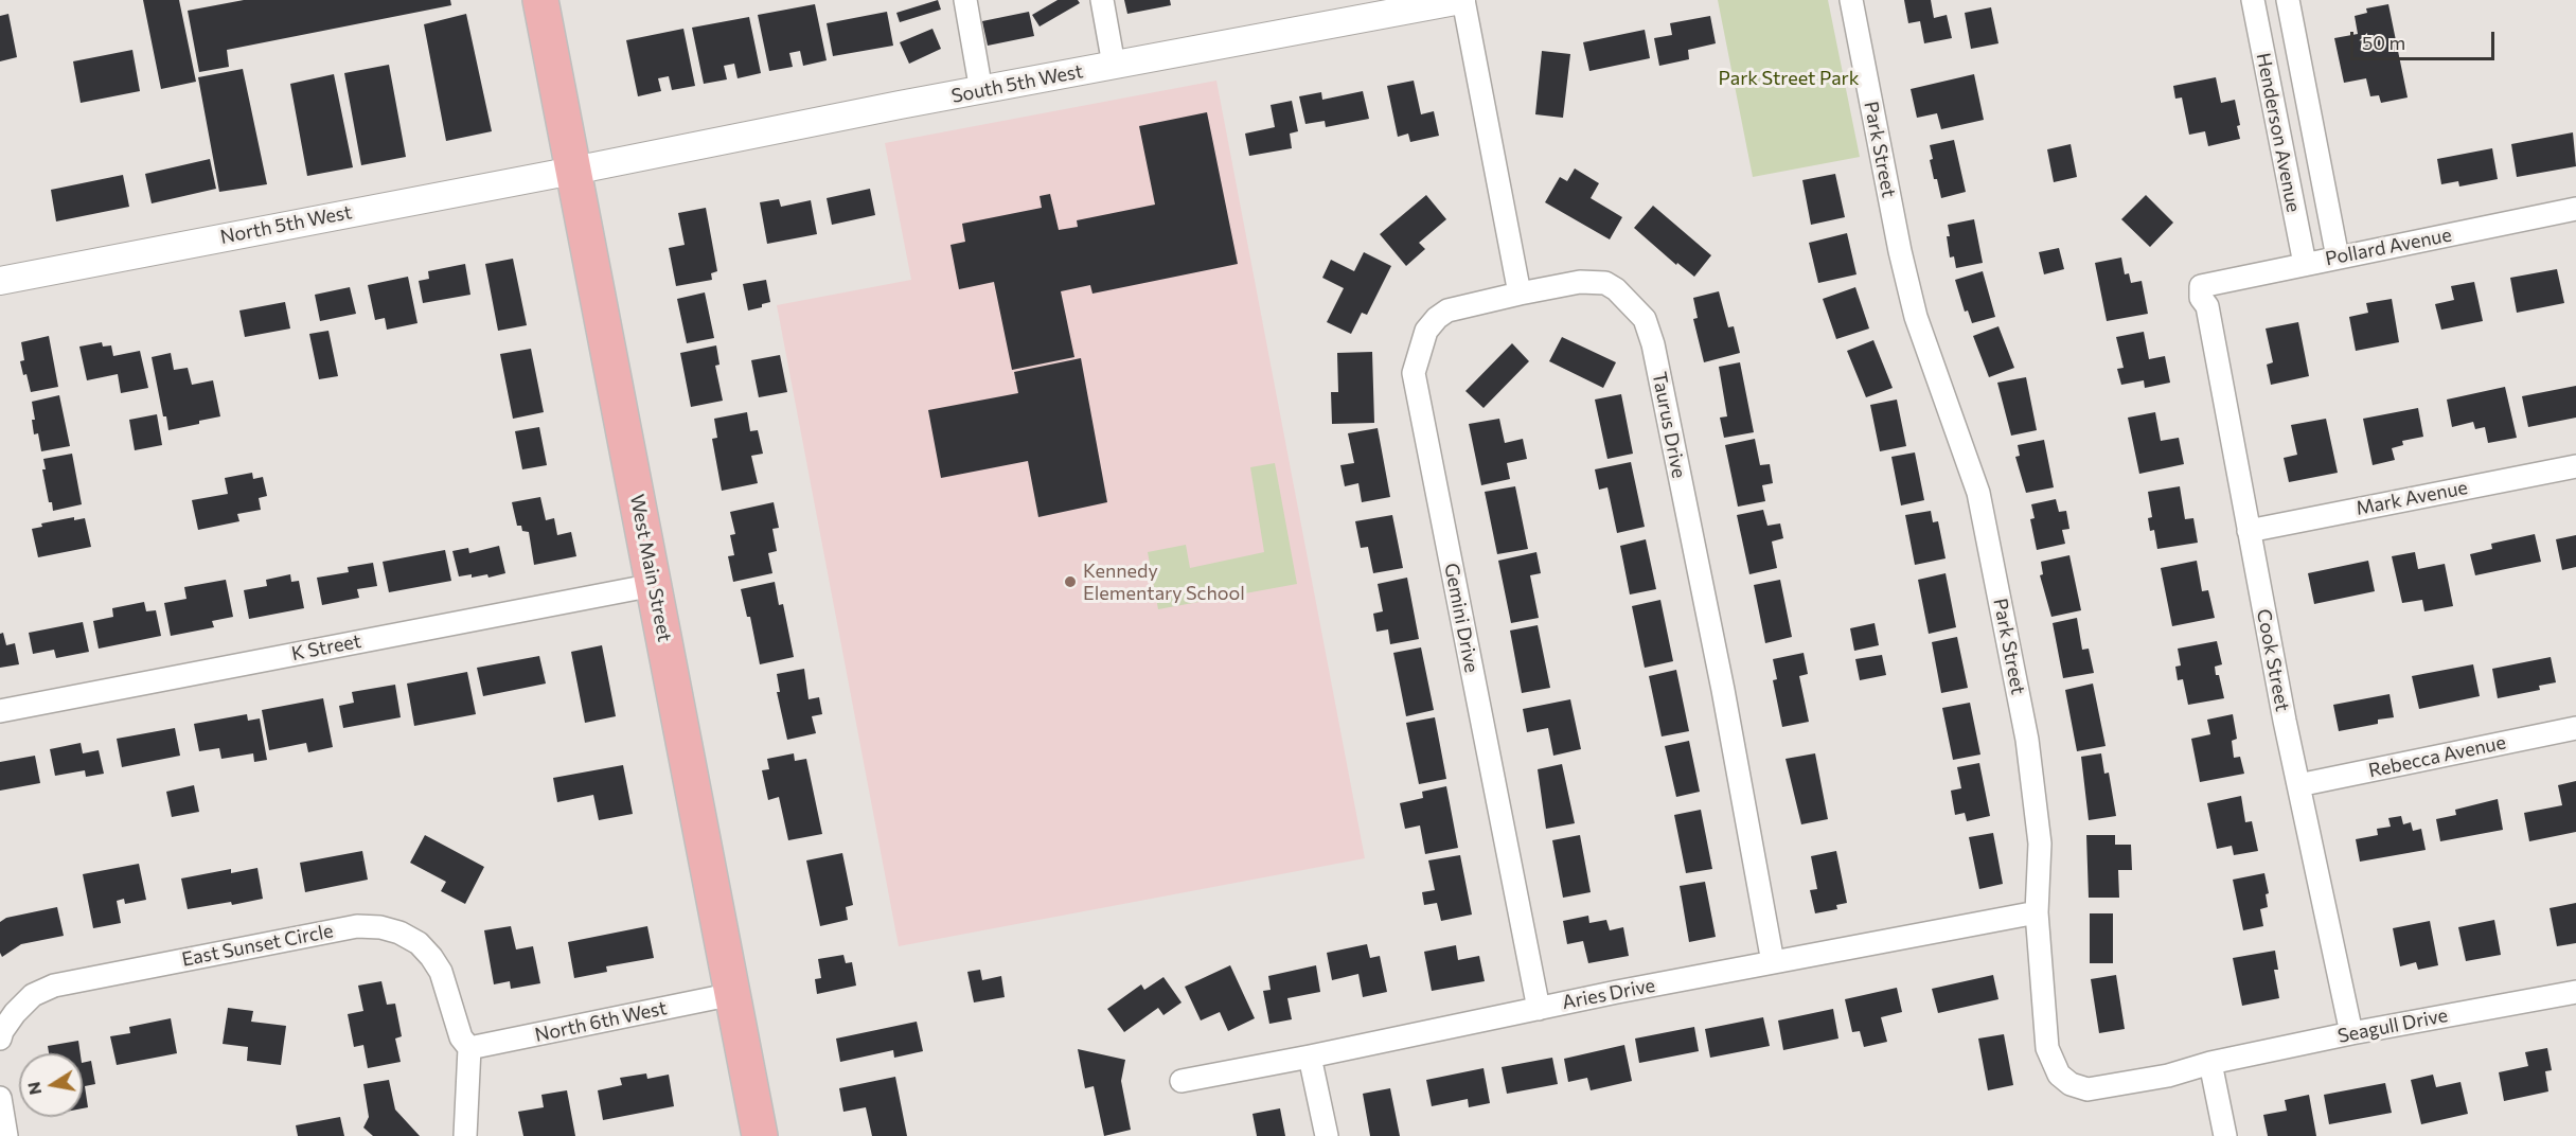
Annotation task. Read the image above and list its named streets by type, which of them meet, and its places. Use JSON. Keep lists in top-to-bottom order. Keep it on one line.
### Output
{"streets":{"main road":["West Main Street"],"street":["South 5th West","Henderson Avenue","Park Street","North 5th West","Pollard Avenue","Taurus Drive","Mark Avenue","Gemini Drive","K Street","Cook Street","Rebecca Avenue","East Sunset Circle","Aries Drive","North 6th West","Seagull Drive"]},"crossings":[["South 5th West","North 5th West"],["South 5th West","West Main Street"],["Henderson Avenue","Pollard Avenue"],["Park Street","Aries Drive"],["Park Street","Seagull Drive"],["North 5th West","West Main Street"],["Pollard Avenue","Cook Street"],["Taurus Drive","Gemini Drive"],["Taurus Drive","Aries Drive"],["Mark Avenue","Cook Street"],["West Main Street","K Street"],["West Main Street","North 6th West"],["Gemini Drive","Aries Drive"],["Cook Street","Rebecca Avenue"],["Cook Street","Seagull Drive"],["East Sunset Circle","North 6th West"]],"parks":["Park Street Park"],"places":["Kennedy Elementary School"],"scale_bar":"50 m","north":"left"}
